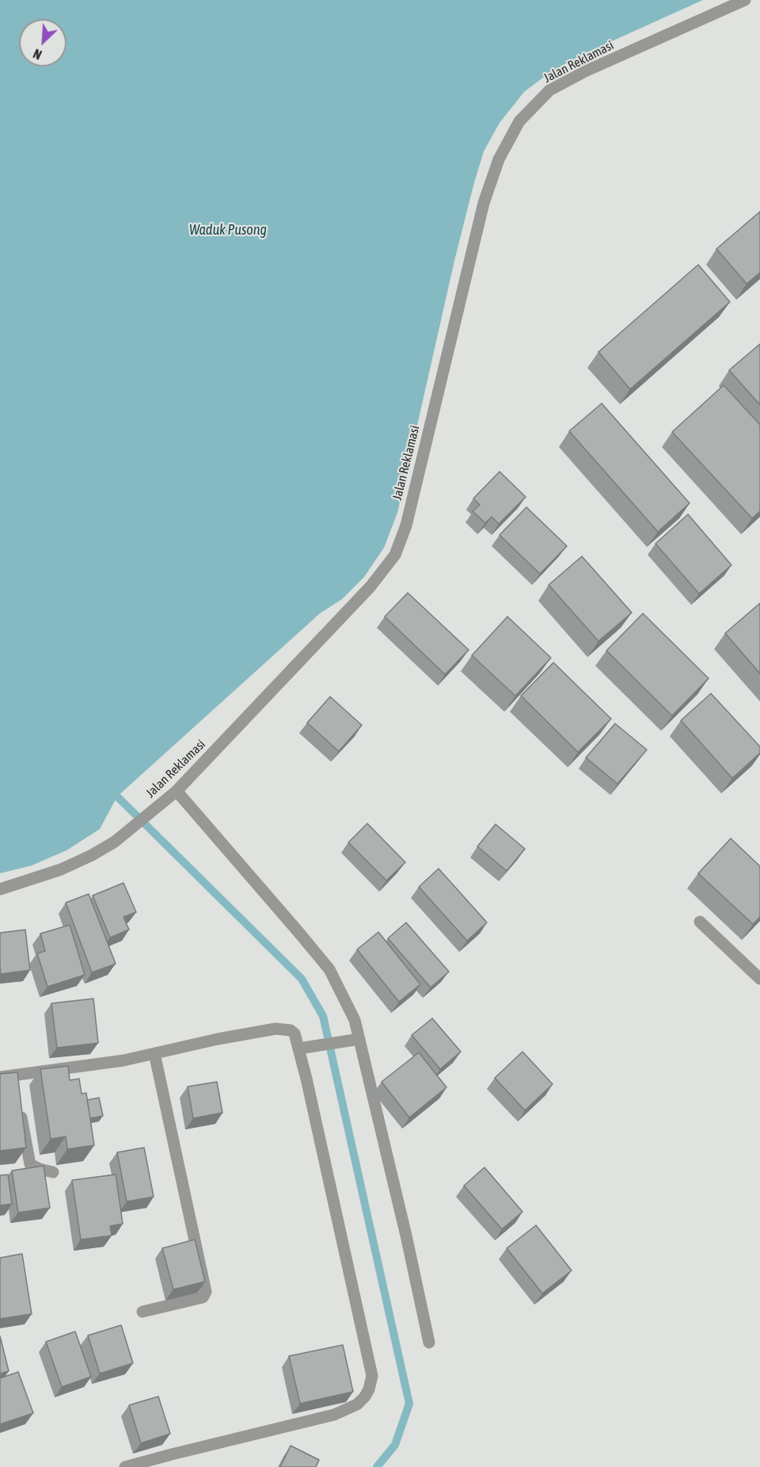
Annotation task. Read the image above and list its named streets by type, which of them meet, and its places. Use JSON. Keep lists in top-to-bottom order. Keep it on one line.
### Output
{"streets":{"street":["Jalan Reklamasi"]},"water":["Waduk Pusong"],"north":"bottom left"}
